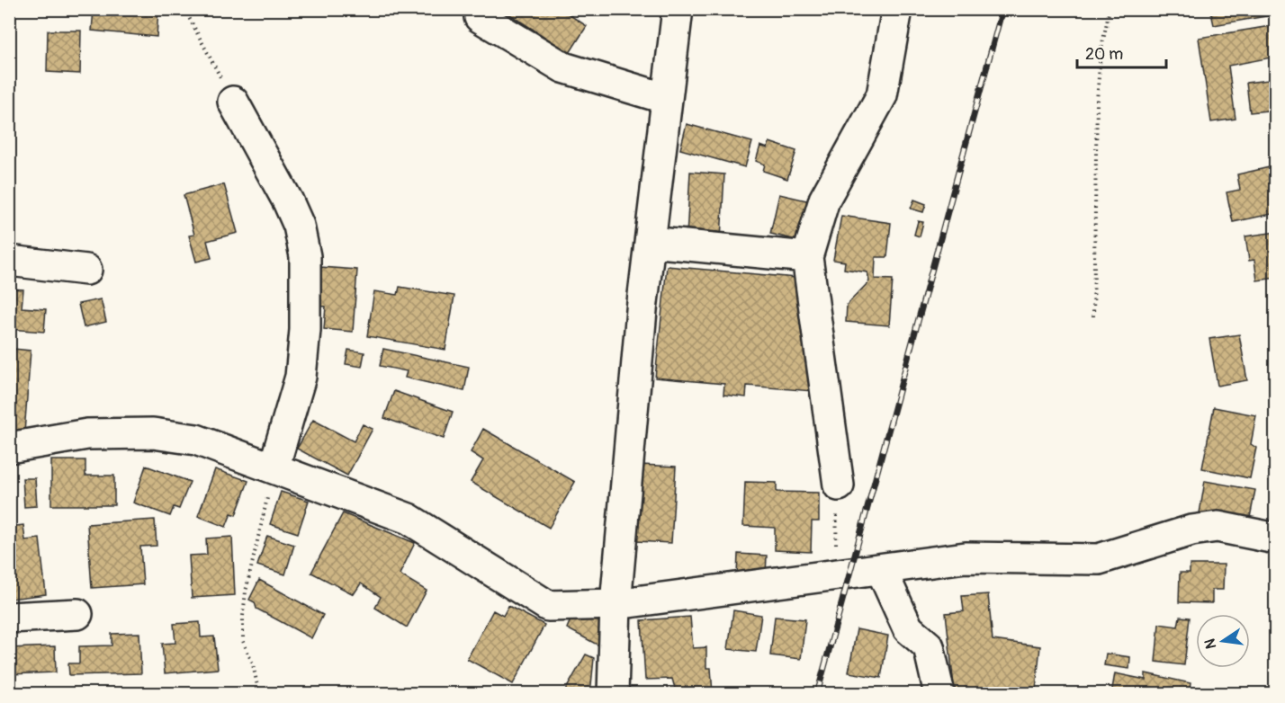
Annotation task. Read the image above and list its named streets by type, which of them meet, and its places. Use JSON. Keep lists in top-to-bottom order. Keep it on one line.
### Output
{"scale_bar":"20 m","north":"left"}
